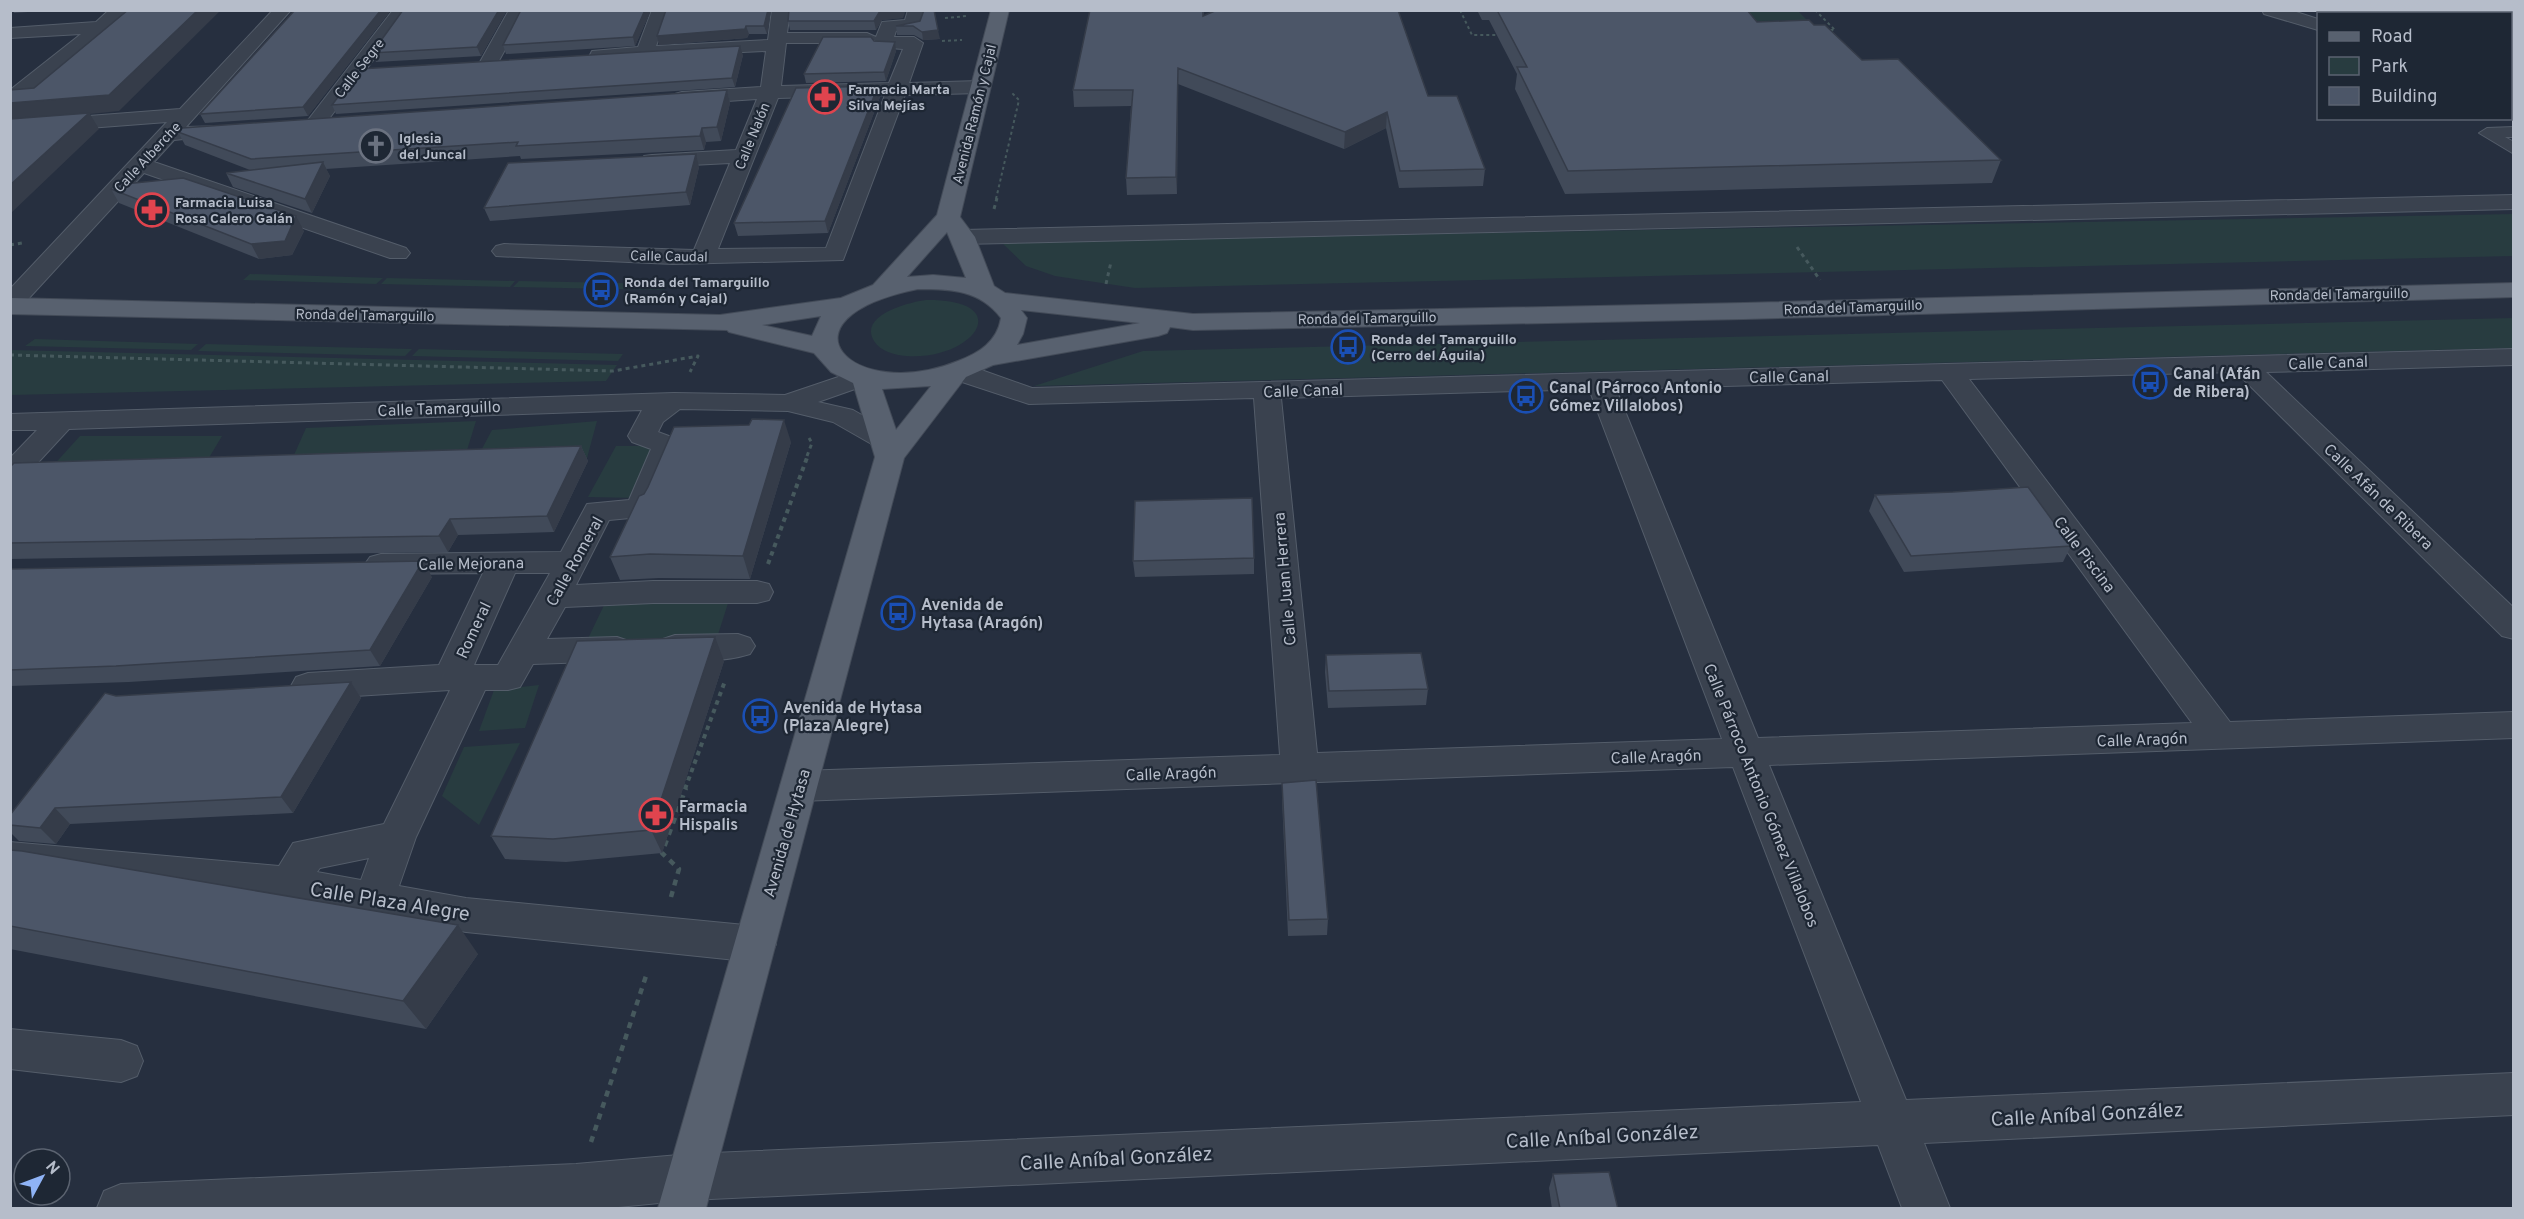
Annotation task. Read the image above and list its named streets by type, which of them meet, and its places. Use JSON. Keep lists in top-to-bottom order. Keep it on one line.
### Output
{"streets":{"main road":["Avenida Ramón y Cajal","Ronda del Tamarguillo","Avenida de Hytasa"],"street":["Calle Segre","Calle Nalón","Calle Alberche","Calle Caudal","Calle Canal","Calle Tamarguillo","Calle Afán de Ribera","Calle Piscina","Calle Romeral","Calle Mejorana","Calle Juan Herrera","Romeral","Calle Aragón","Calle Párroco Antonio Gómez Villalobos","Calle Plaza Alegre","Calle Aníbal González"]},"crossings":[["Calle Nalón","Calle Caudal"],["Calle Alberche","Ronda del Tamarguillo"],["Calle Canal","Calle Afán de Ribera"],["Calle Canal","Calle Piscina"],["Calle Canal","Calle Juan Herrera"],["Calle Canal","Calle Párroco Antonio Gómez Villalobos"],["Calle Tamarguillo","Calle Romeral"],["Calle Piscina","Calle Aragón"],["Calle Romeral","Calle Mejorana"],["Calle Romeral","Romeral"],["Calle Mejorana","Romeral"],["Calle Juan Herrera","Calle Aragón"],["Calle Aragón","Calle Párroco Antonio Gómez Villalobos"],["Calle Aragón","Avenida de Hytasa"],["Calle Párroco Antonio Gómez Villalobos","Calle Aníbal González"],["Avenida de Hytasa","Calle Plaza Alegre"],["Avenida de Hytasa","Calle Aníbal González"]],"places":{"pharmacy":["Farmacia Marta Silva Mejías","Farmacia Luisa Rosa Calero Galán","Farmacia Hispalis"],"church":["Iglesia del Juncal"],"bus stop":["Ronda del Tamarguillo (Ramón y Cajal)","Ronda del Tamarguillo (Cerro del Águila)","Canal (Afán de Ribera)","Canal (Párroco Antonio Gómez Villalobos)","Avenida de Hytasa (Aragón)","Avenida de Hytasa (Plaza Alegre)"]},"legend":["Road","Park","Building"],"north":"top right"}
